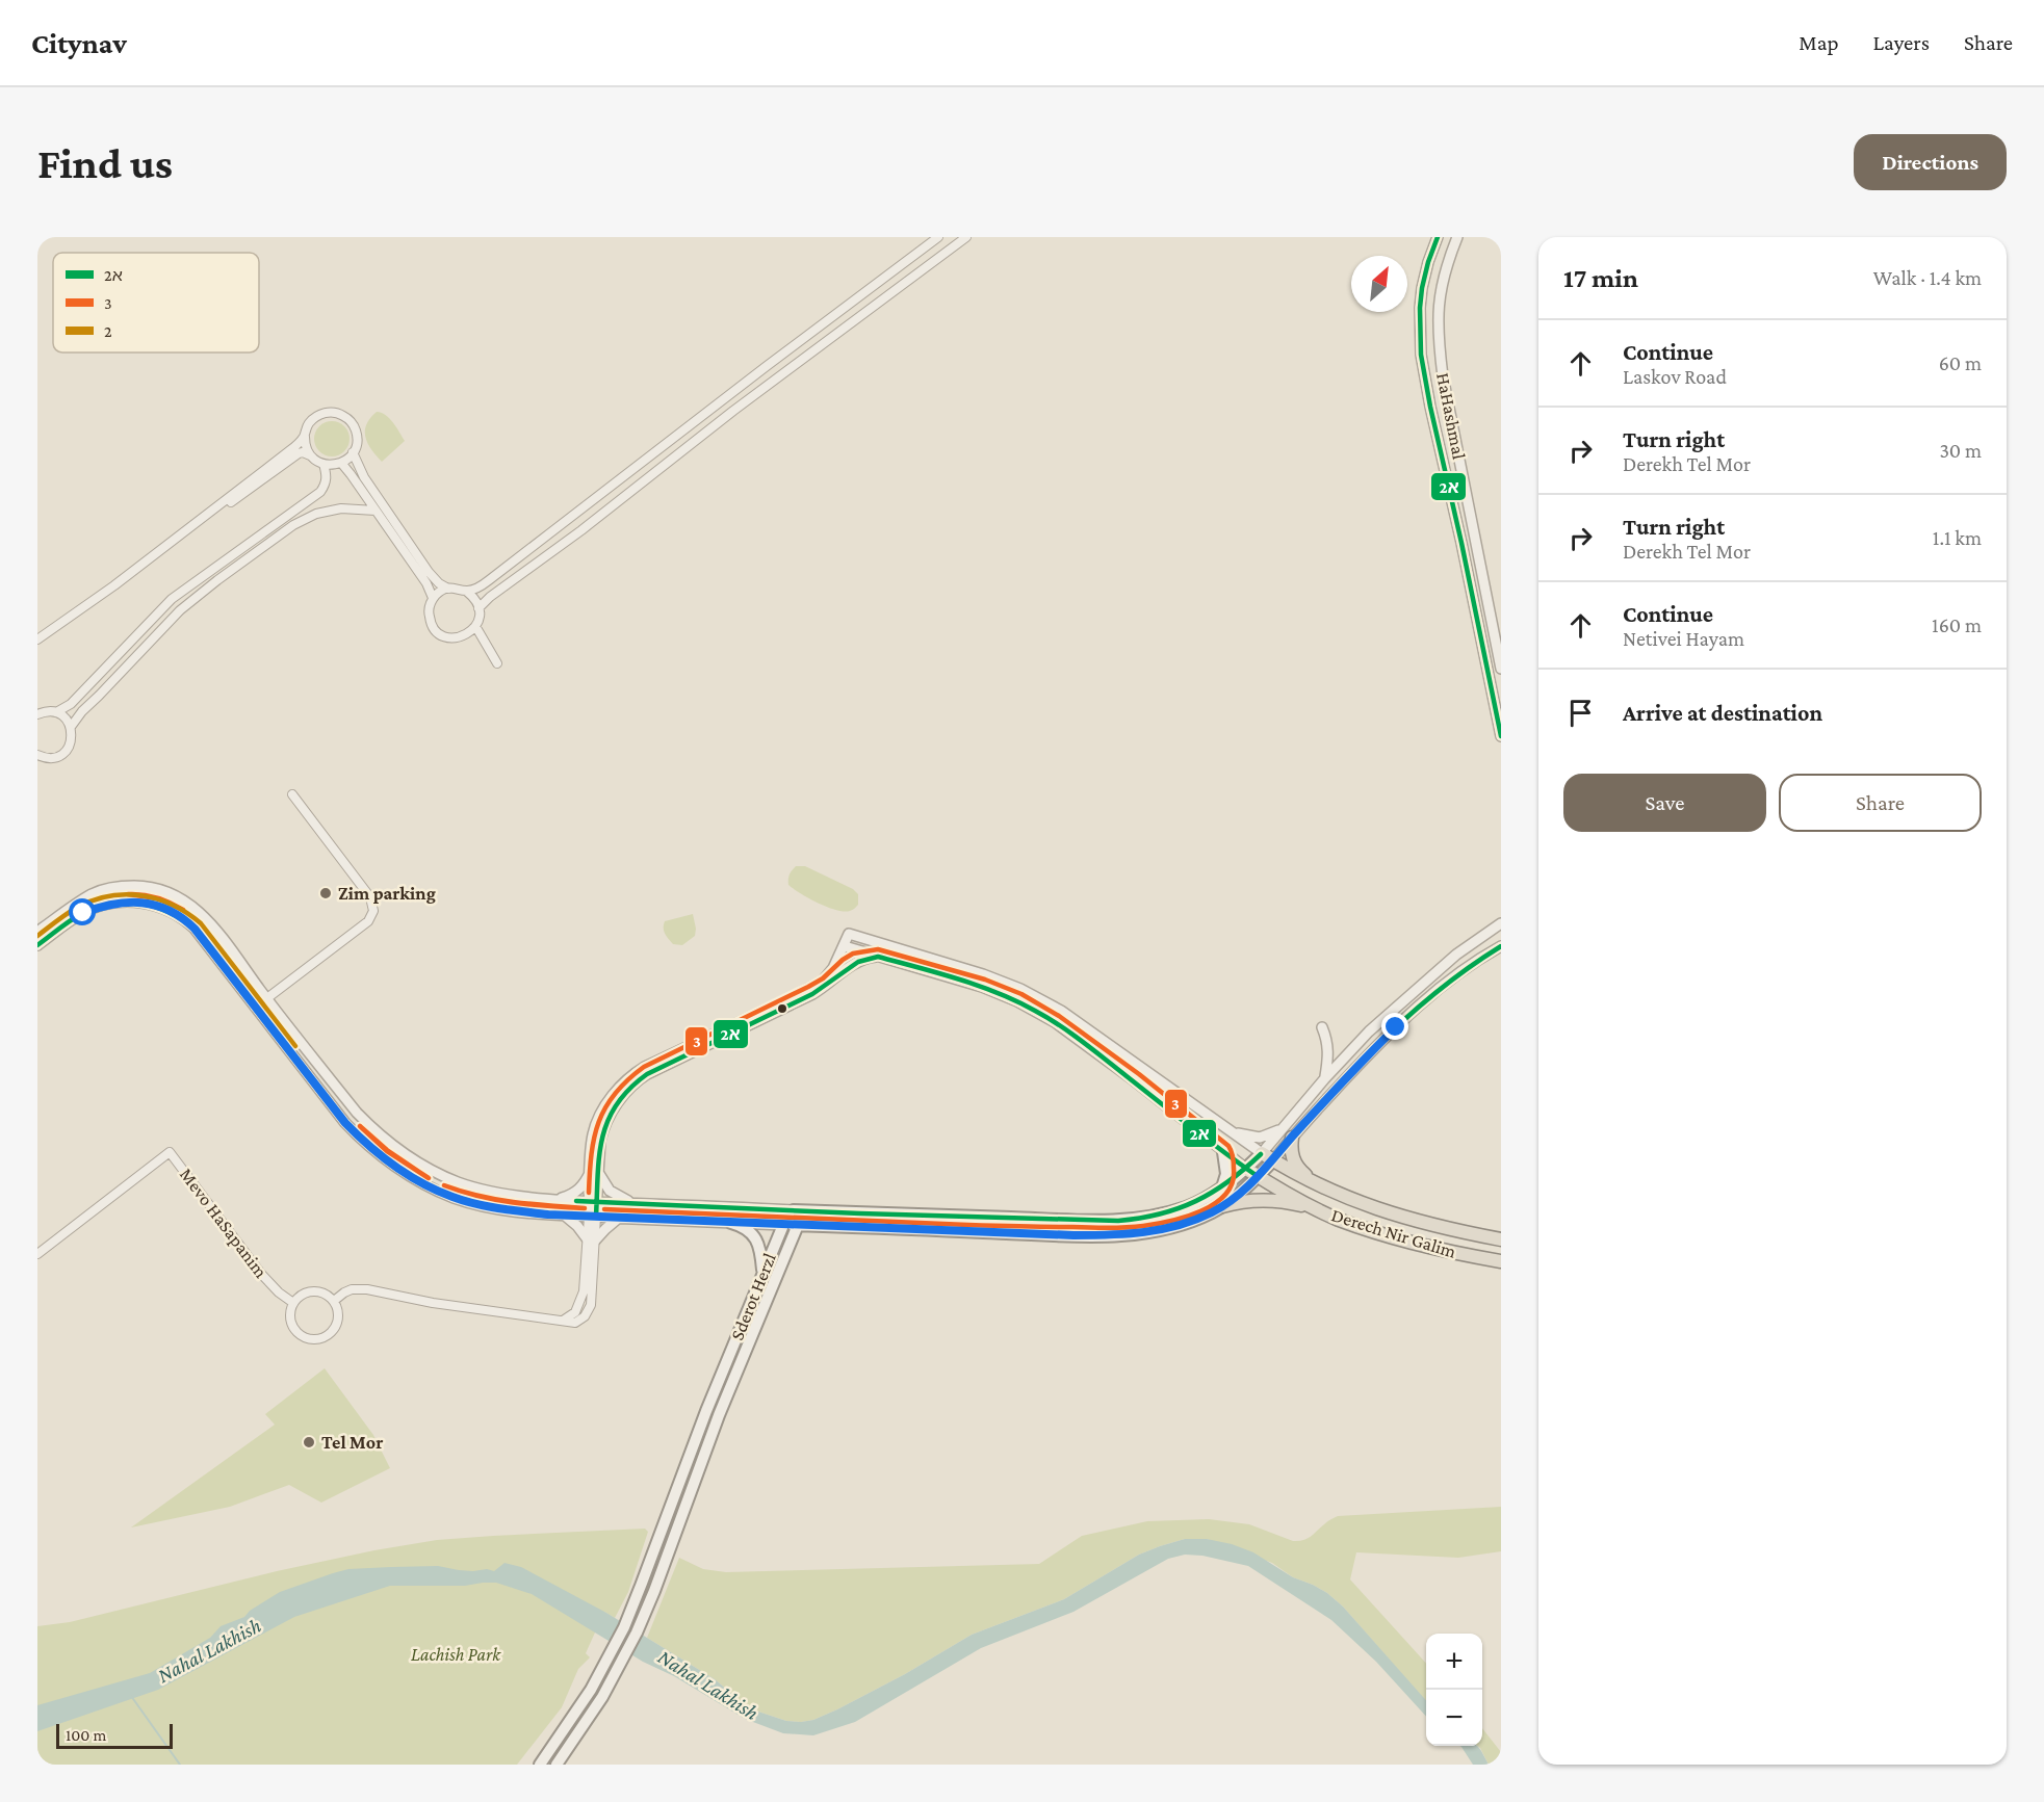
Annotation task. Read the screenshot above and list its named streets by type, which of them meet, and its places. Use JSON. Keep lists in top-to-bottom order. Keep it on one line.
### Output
{"streets":{"highway":["Derech Nir Galim"],"main road":["Sderot Herzl"],"street":["HaHashmal","Mevo HaSapanim"]},"water":["Nahal Lakhish"],"parks":["Lachish Park"],"places":["Zim parking","Tel Mor"],"lines":["transit line 2א","transit line 3","transit line 2"],"legend":["2א","3","2"],"scale_bar":"100 m","north":"top right","page":{"header":"Citynav","nav":["Map","Layers","Share"],"buttons":["Directions",["Save","Share"]],"title":"Find us","heading":["17 min","Walk · 1.4 km"],"list":[["Continue","Laskov Road","60 m"],["Turn right","Derekh Tel Mor","30 m"],["Turn right","Derekh Tel Mor","1.1 km"],["Continue","Netivei Hayam","160 m"],"Arrive at destination"],"map_buttons":["+","−"],"scale":"100 m"}}
